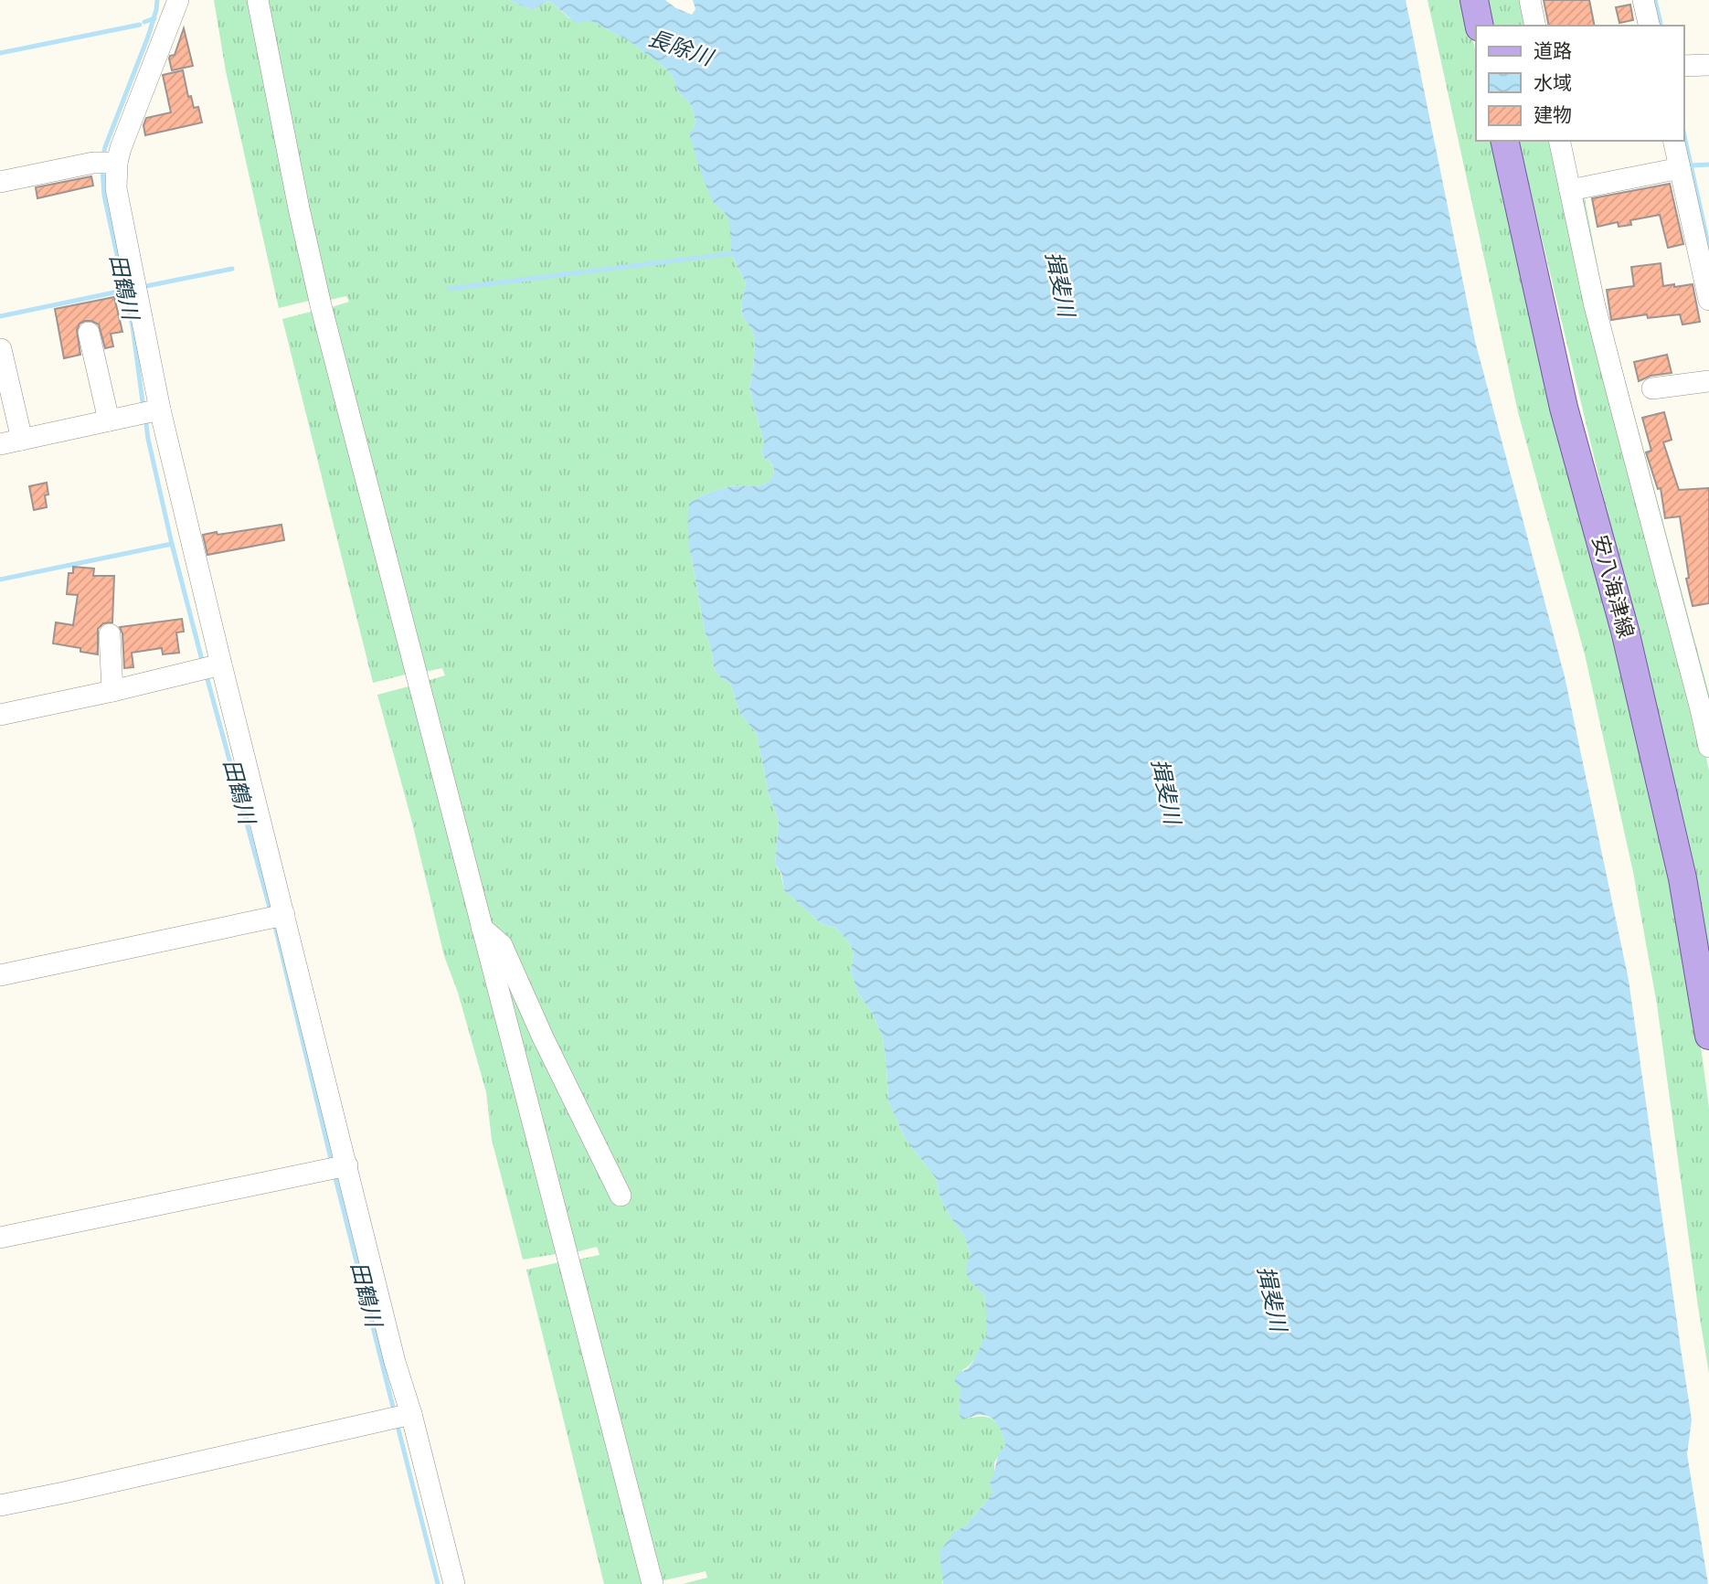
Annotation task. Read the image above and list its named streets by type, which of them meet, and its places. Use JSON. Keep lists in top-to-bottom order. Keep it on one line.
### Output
{"streets":{"main road":["安八海津線"]},"water":["長除川","揖斐川","田鶴川"],"legend":["道路","水域","建物"]}
